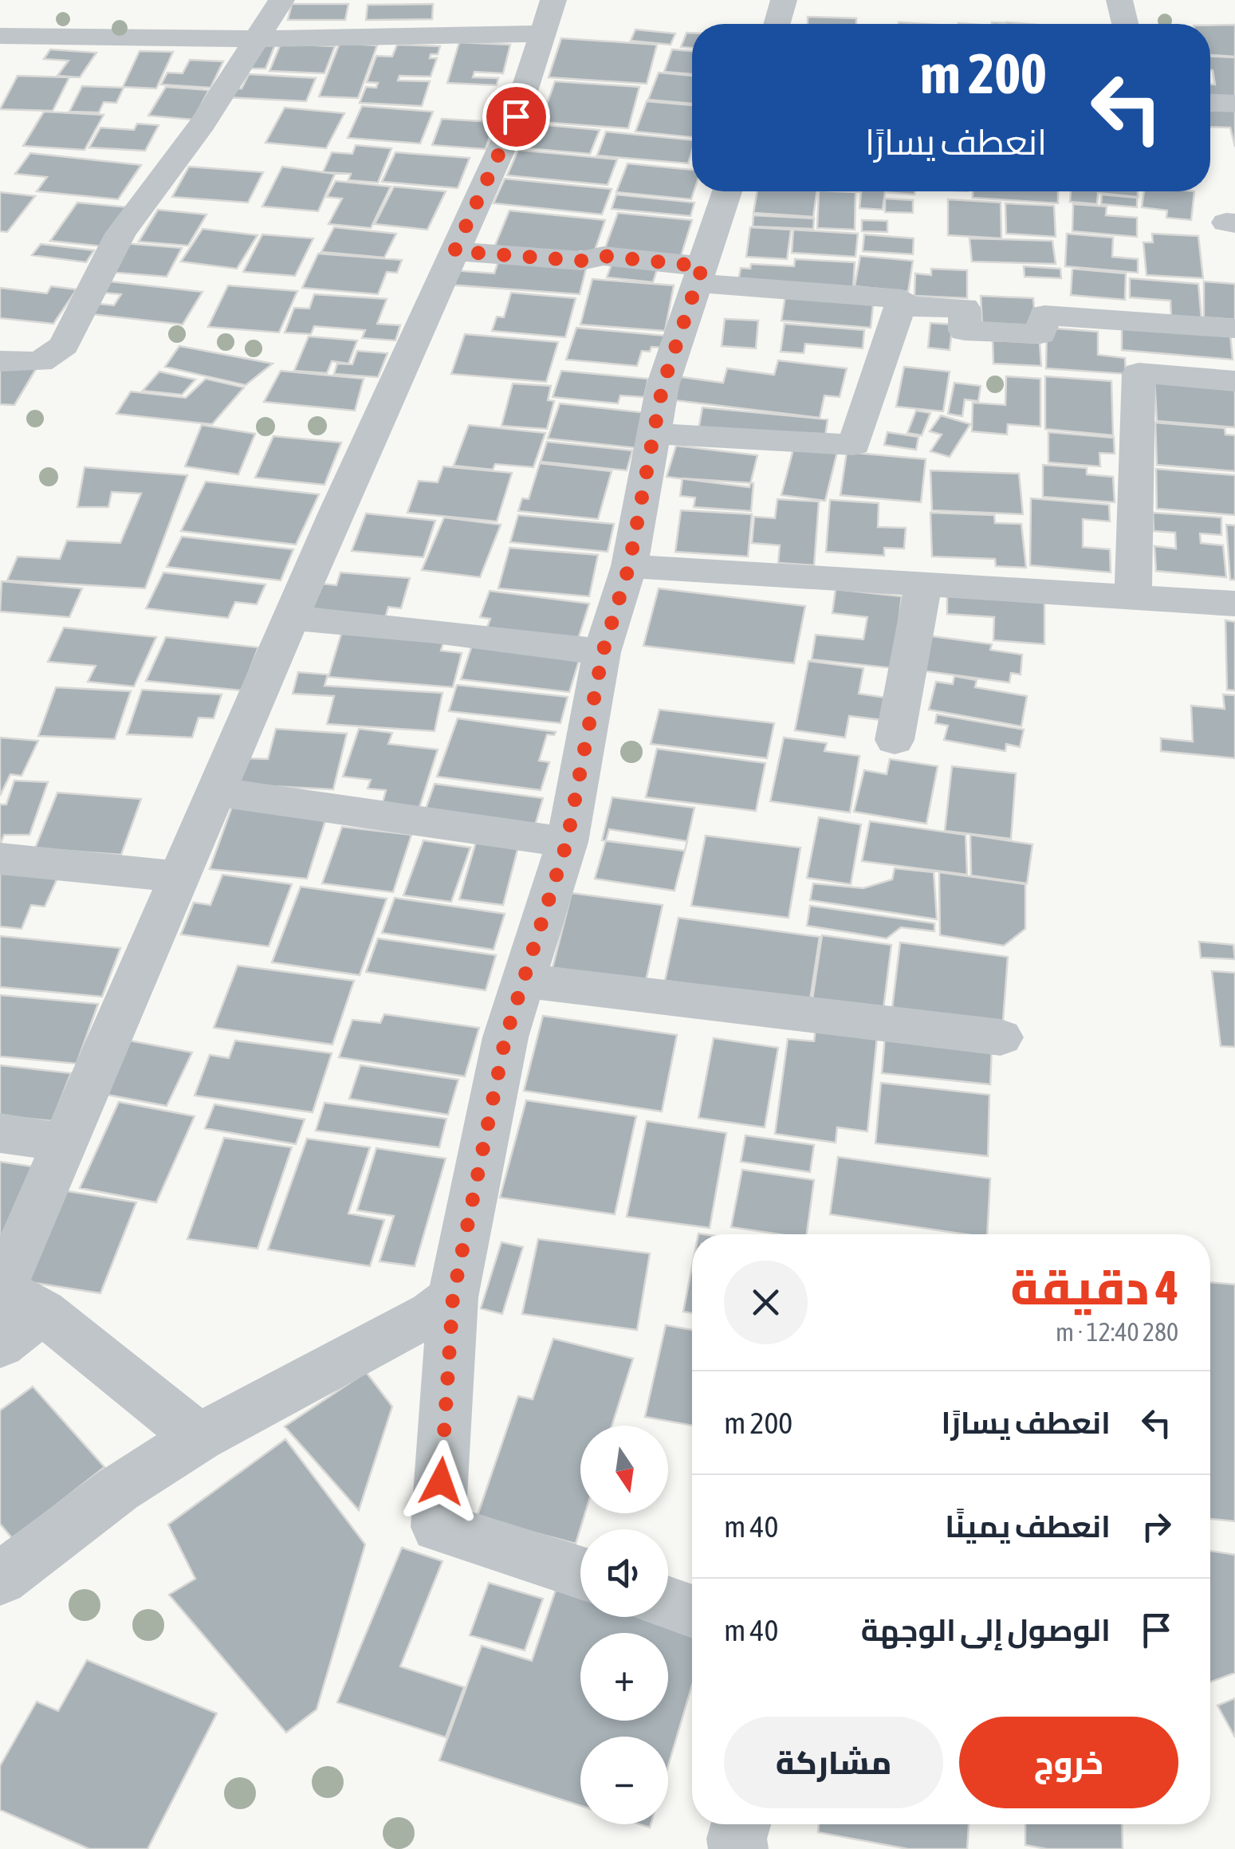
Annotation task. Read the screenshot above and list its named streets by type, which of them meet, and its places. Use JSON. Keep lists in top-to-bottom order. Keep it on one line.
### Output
{"north":"bottom","page":{"turn":["200 m","انعطف يسارًا"],"heading":["4 دقيقة","280 m · 12:40"],"list":[{"name":"انعطف يسارًا","value":"200 m"},{"name":"انعطف يمينًا","value":"40 m"},{"name":"الوصول إلى الوجهة","value":"40 m"}],"map_buttons":["+","−"],"buttons":["خروج","مشاركة"]}}
